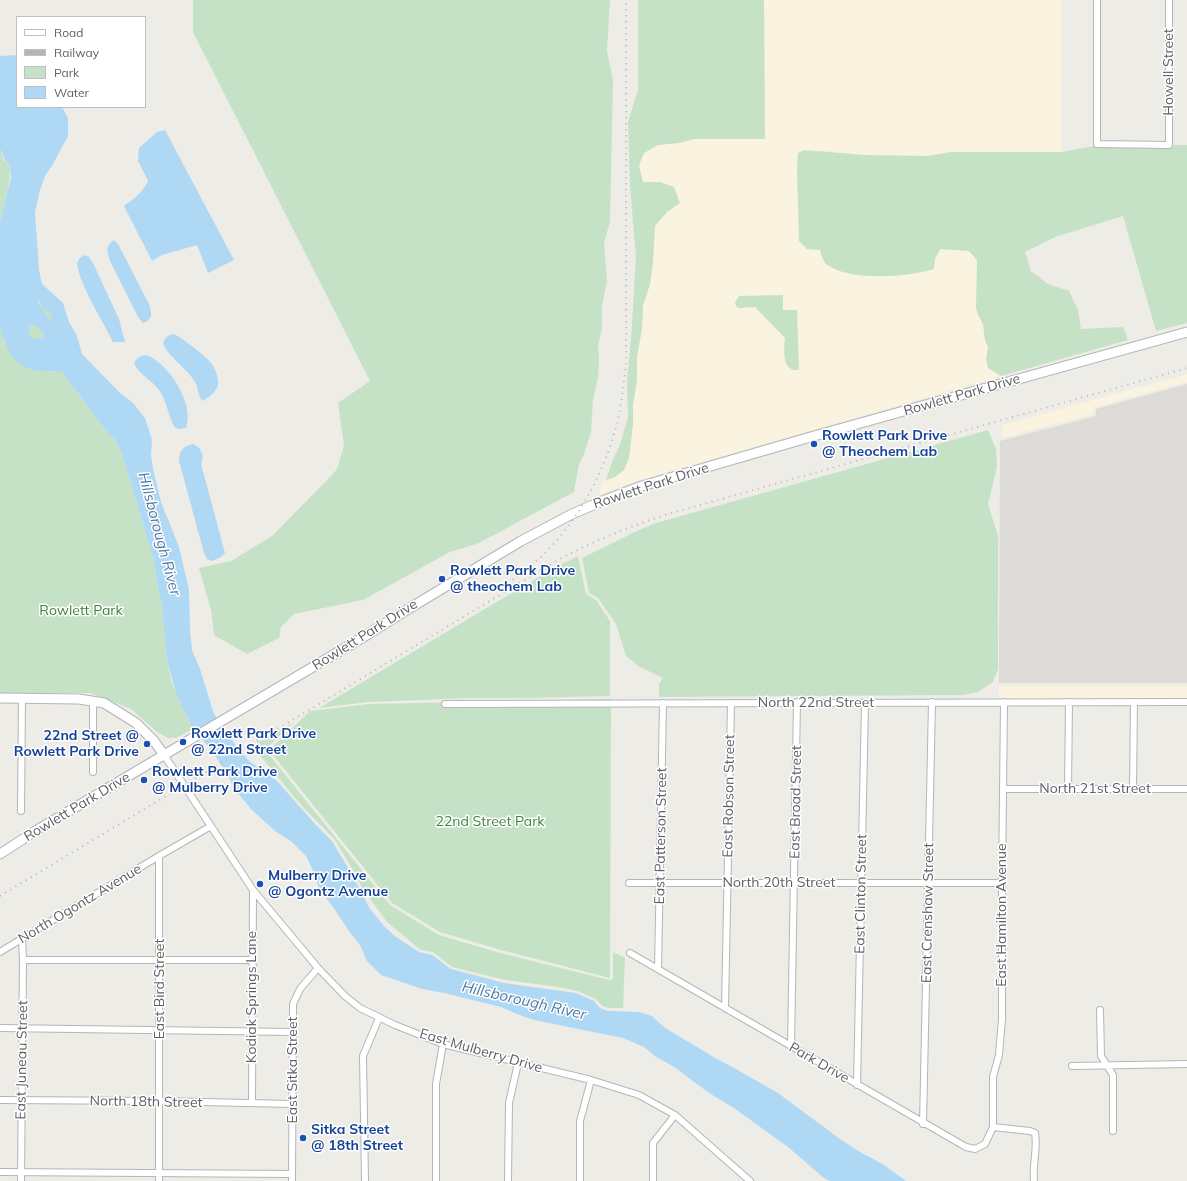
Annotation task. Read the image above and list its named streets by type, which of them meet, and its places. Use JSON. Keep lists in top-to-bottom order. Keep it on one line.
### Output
{"streets":{"street":["Howell Street","Rowlett Park Drive","North 22nd Street","North 21st Street","East Robson Street","East Broad Street","East Patterson Street","North 20th Street","East Clinton Street","North Ogontz Avenue","East Crenshaw Street","East Hamilton Avenue","East Bird Street","Kodiak Springs Lane","East Mulberry Drive","East Juneau Street","Park Drive","East Sitka Street","North 18th Street"]},"crossings":[["Rowlett Park Drive","East Mulberry Drive"],["North 22nd Street","East Robson Street"],["North 22nd Street","East Broad Street"],["North 22nd Street","East Patterson Street"],["North 22nd Street","East Clinton Street"],["North 22nd Street","East Crenshaw Street"],["North 22nd Street","East Hamilton Avenue"],["North 21st Street","East Hamilton Avenue"],["East Robson Street","North 20th Street"],["East Robson Street","Park Drive"],["East Broad Street","North 20th Street"],["East Broad Street","Park Drive"],["East Patterson Street","North 20th Street"],["East Patterson Street","Park Drive"],["North 20th Street","East Clinton Street"],["North 20th Street","East Crenshaw Street"],["North 20th Street","East Hamilton Avenue"],["East Clinton Street","Park Drive"],["North Ogontz Avenue","East Bird Street"],["North Ogontz Avenue","East Juneau Street"],["East Crenshaw Street","Park Drive"],["East Hamilton Avenue","Park Drive"],["East Bird Street","North 18th Street"],["Kodiak Springs Lane","East Mulberry Drive"],["Kodiak Springs Lane","North 18th Street"],["East Mulberry Drive","East Sitka Street"],["East Juneau Street","North 18th Street"],["East Sitka Street","North 18th Street"]],"water":["Hillsborough River"],"parks":["Rowlett Park","22nd Street Park"],"places":["Rowlett Park Drive @ Theochem Lab","Rowlett Park Drive @ theochem Lab","Rowlett Park Drive @ 22nd Street","22nd Street @ Rowlett Park Drive","Rowlett Park Drive @ Mulberry Drive","Mulberry Drive @ Ogontz Avenue","Sitka Street @ 18th Street"],"legend":["Road","Railway","Park","Water"]}
